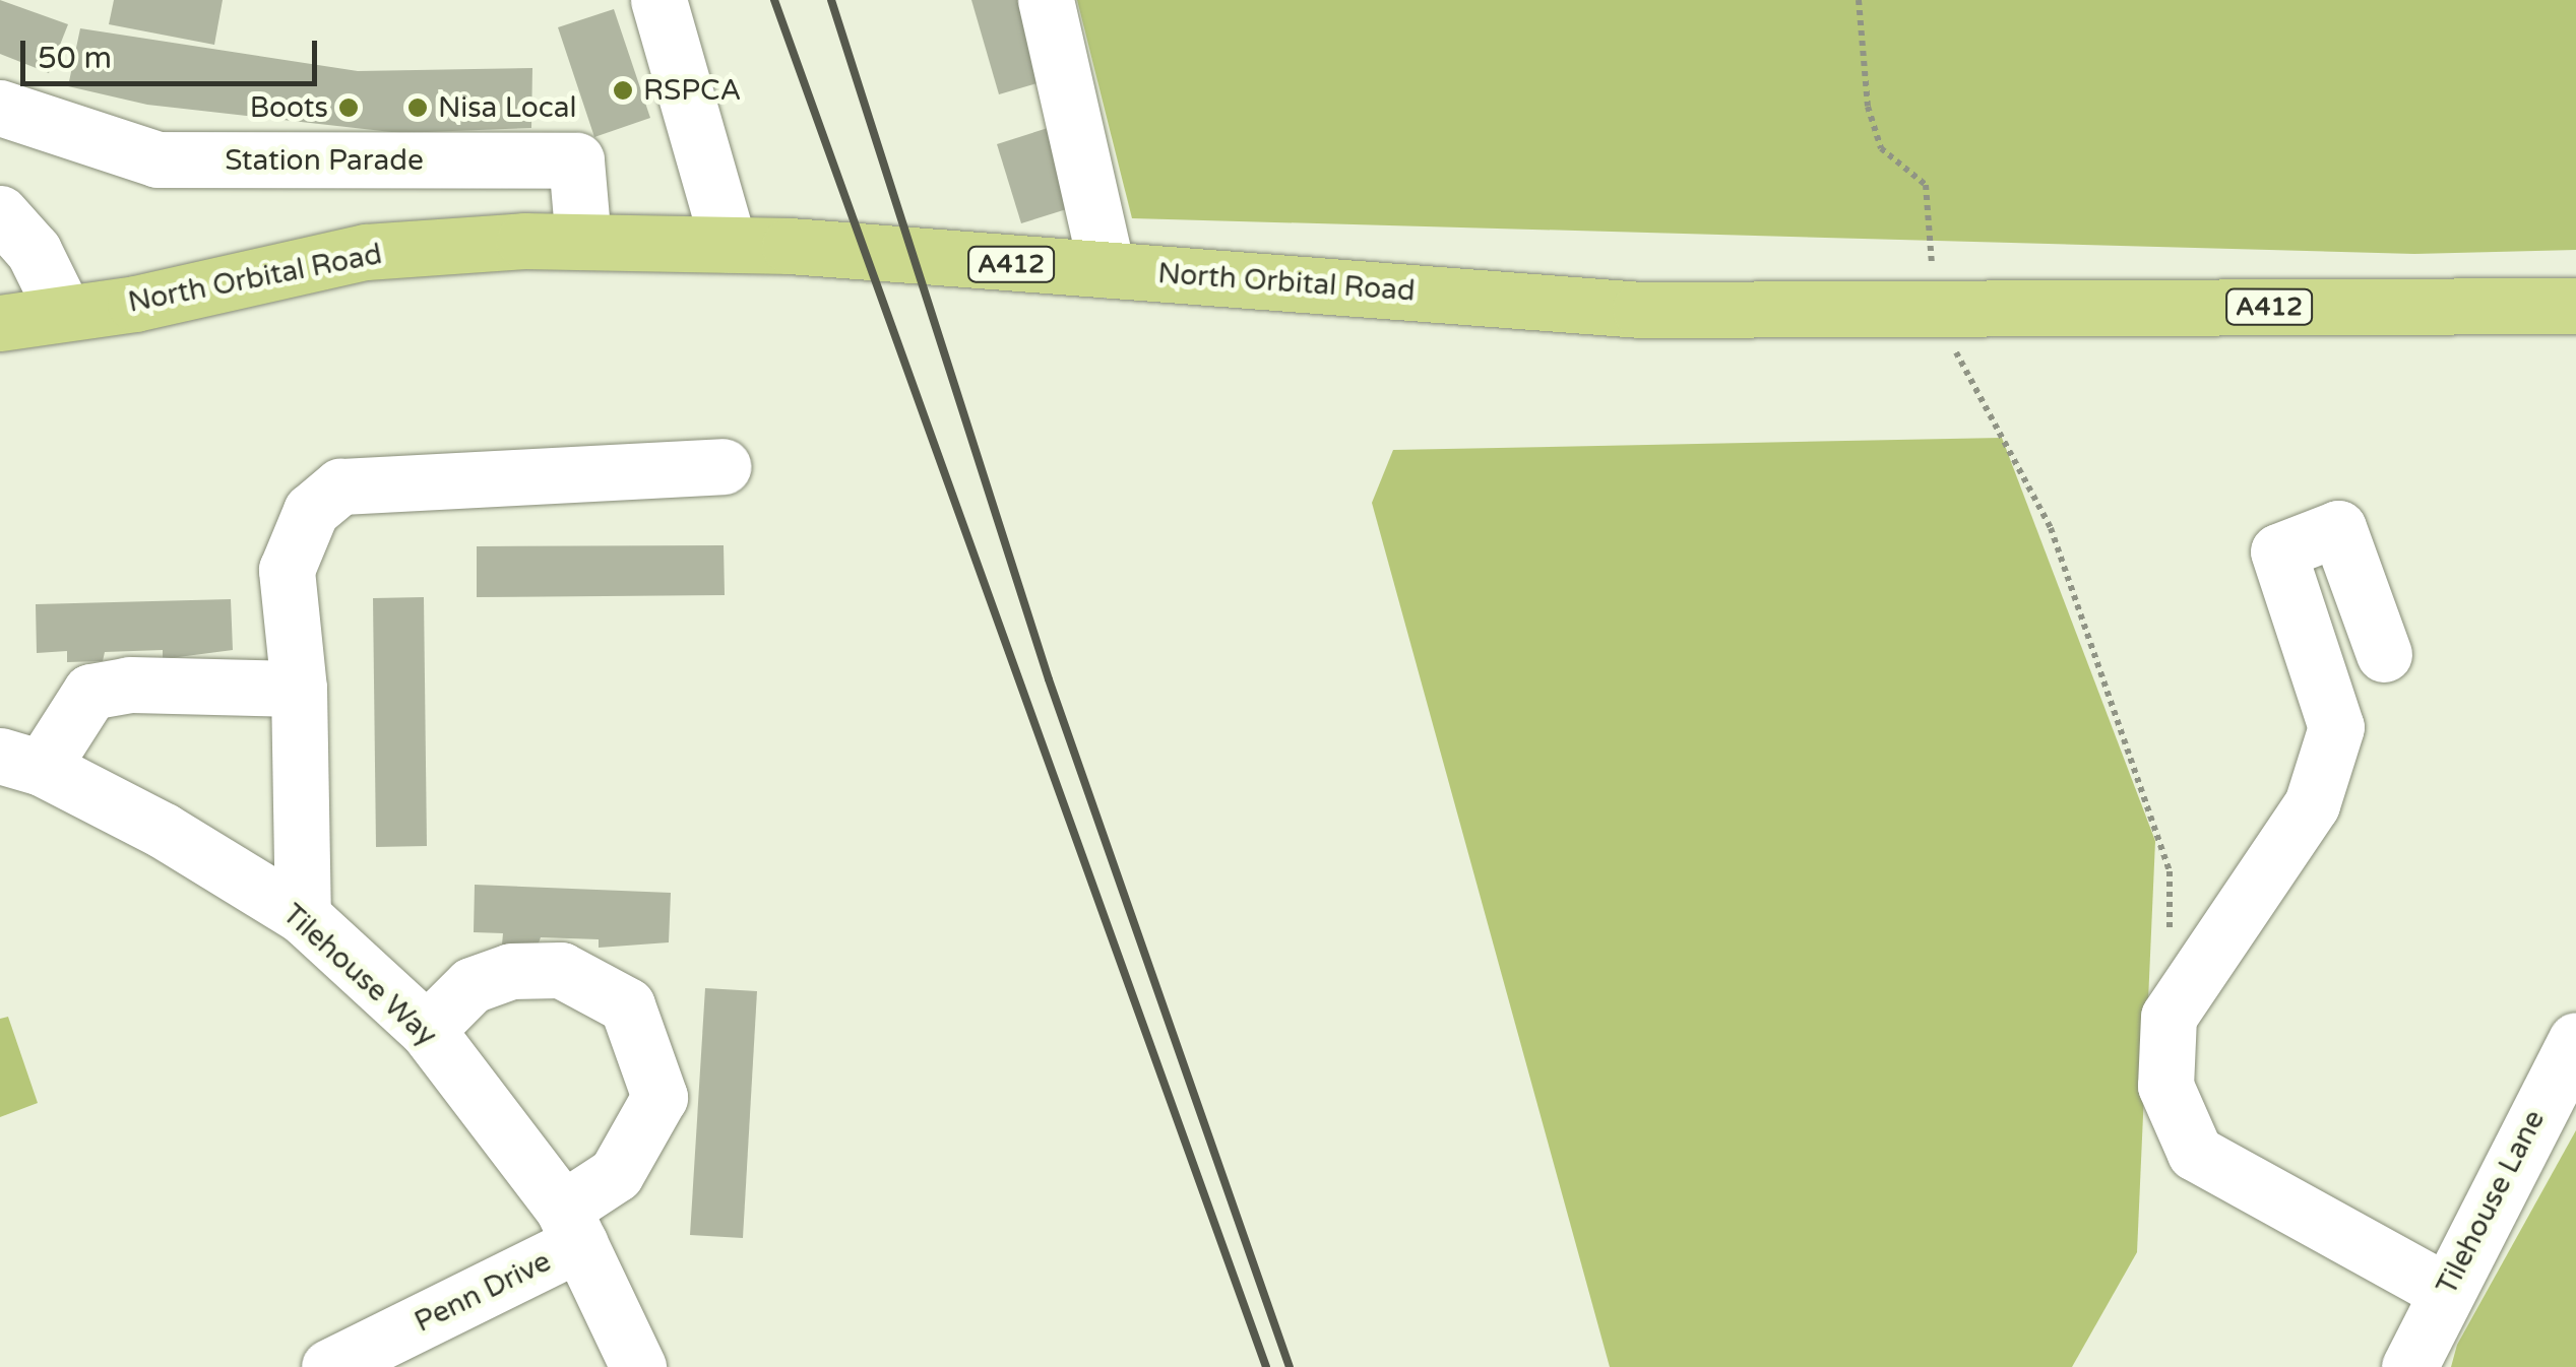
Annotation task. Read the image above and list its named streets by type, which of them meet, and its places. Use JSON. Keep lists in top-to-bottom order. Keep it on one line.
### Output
{"streets":{"main road":["A412","North Orbital Road"],"street":["Station Parade","Tilehouse Way","Tilehouse Lane","Penn Drive"]},"crossings":[["Station Parade","North Orbital Road"],["Tilehouse Way","Penn Drive"]],"places":["RSPCA","Boots","Nisa Local"],"scale_bar":"50 m"}
